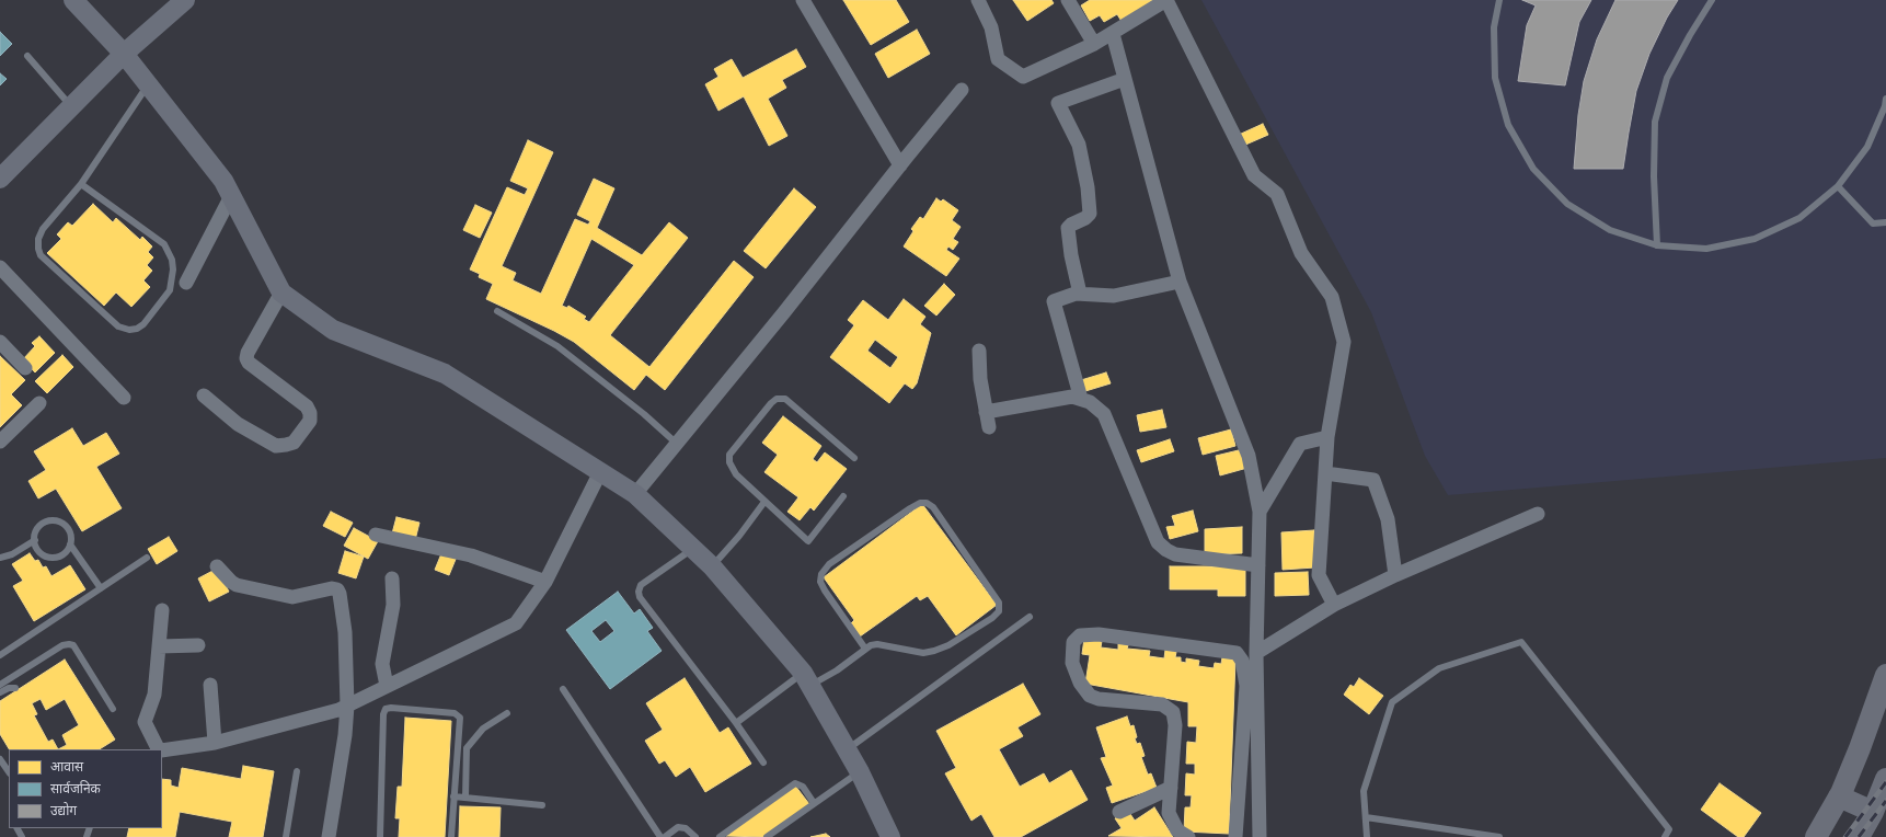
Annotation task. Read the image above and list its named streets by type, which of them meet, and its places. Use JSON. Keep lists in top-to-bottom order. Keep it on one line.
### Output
{"legend":["आवास","सार्वजनिक","उद्योग"]}
